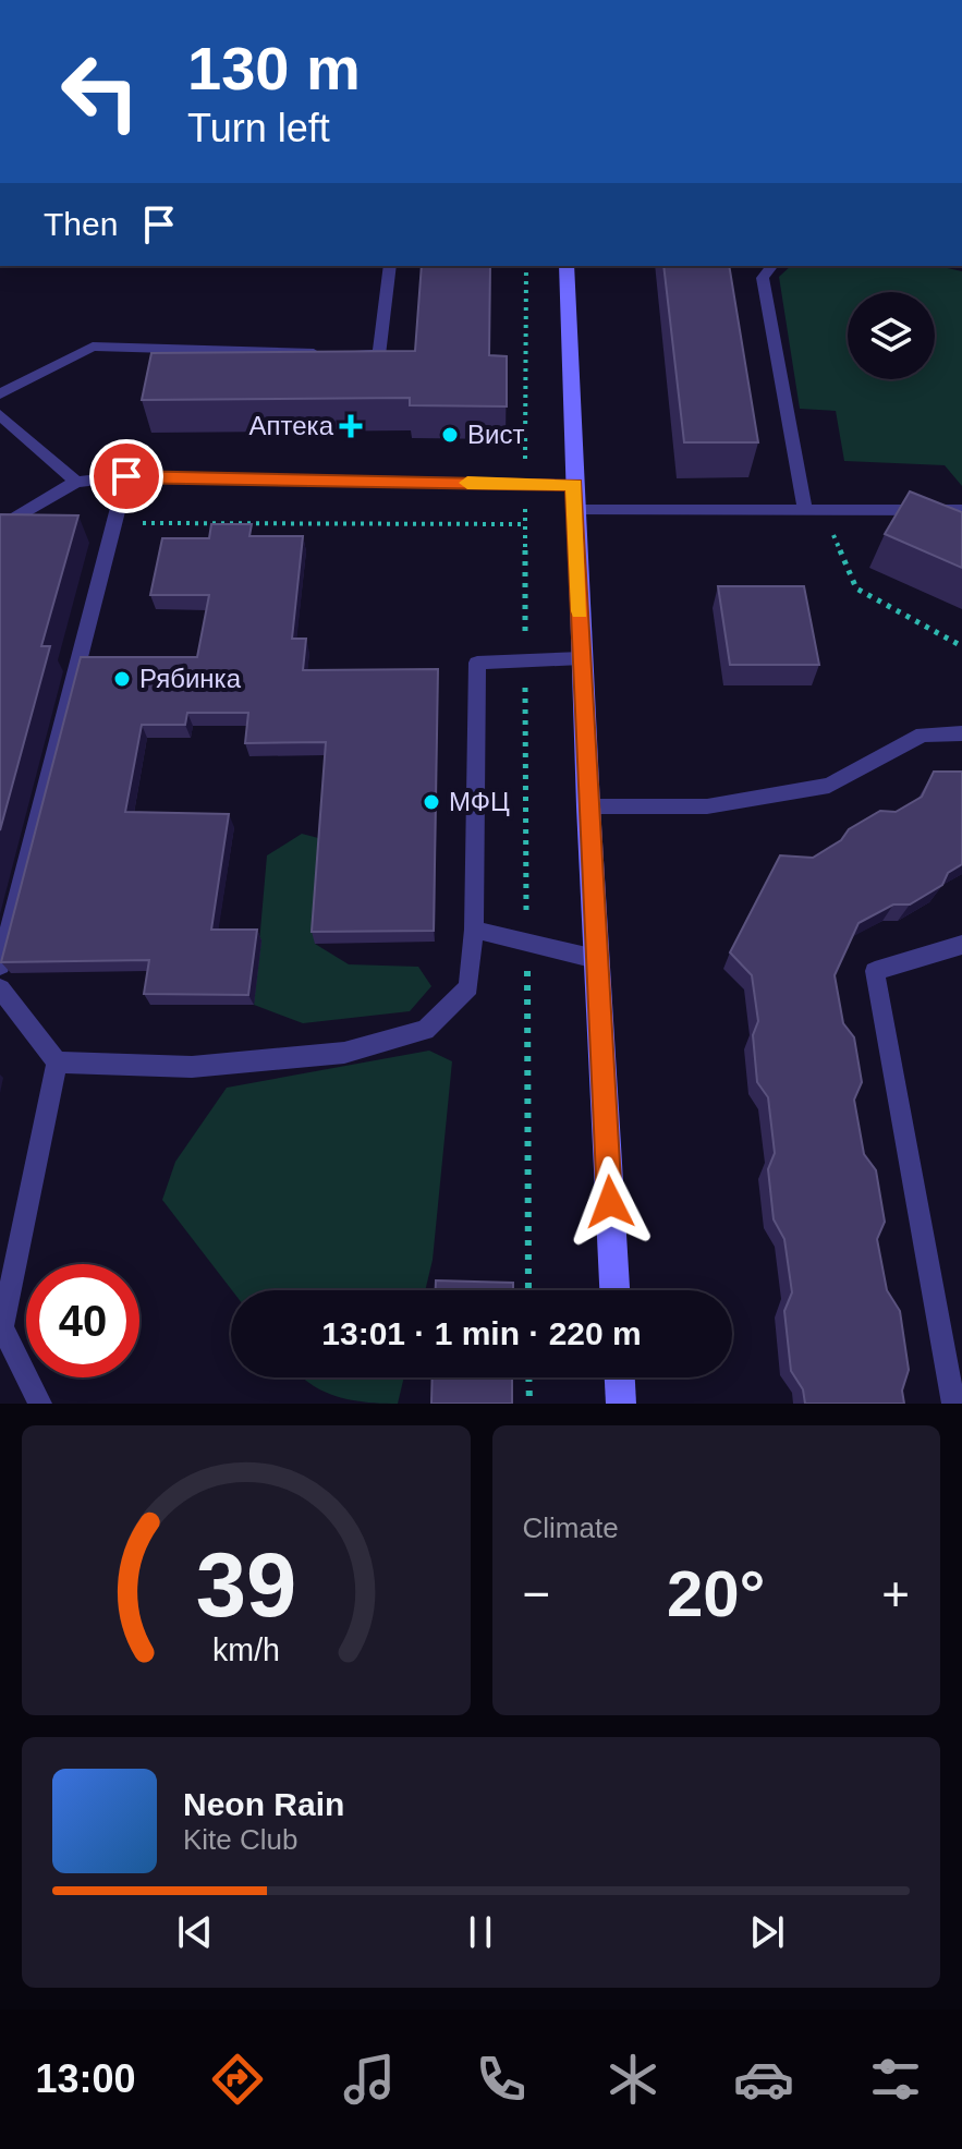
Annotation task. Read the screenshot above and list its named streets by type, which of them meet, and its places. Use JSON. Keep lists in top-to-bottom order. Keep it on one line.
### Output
{"places":{"health":["Аптека"],"other":["Вист","Рябинка","МФЦ"]},"page":{"turn":["130 m","Turn left"],"then":"Then","limit":"40","trip":"13:01 · 1 min · 220 m","tile":"Climate","heat":["−","20°","+"],"song":["Neon Rain","Kite Club"],"tabs":"13:00","gauge":["39","km/h"]}}
